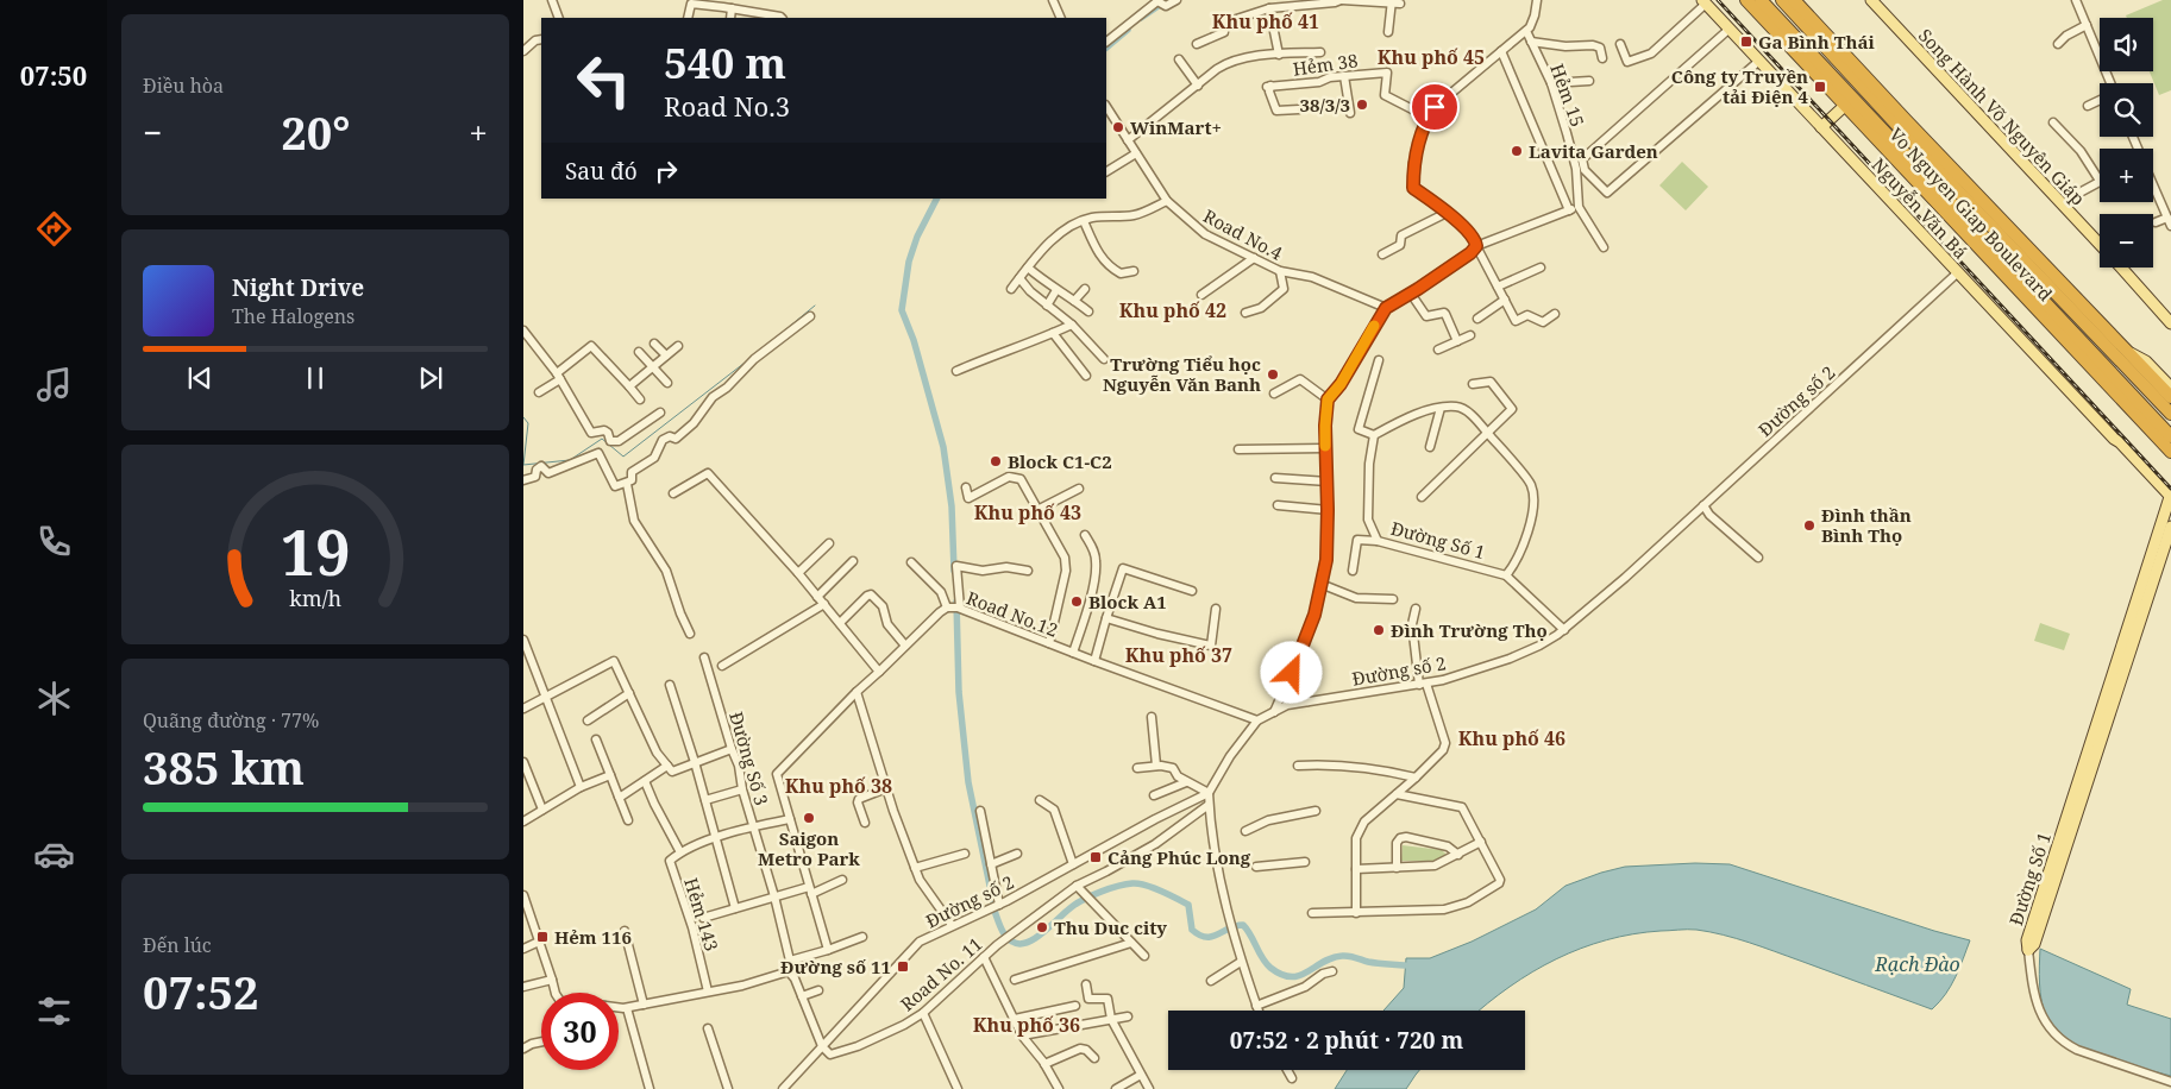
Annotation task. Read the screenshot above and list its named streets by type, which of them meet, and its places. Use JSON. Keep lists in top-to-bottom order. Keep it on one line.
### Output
{"streets":{"highway":["Vo Nguyen Giap Boulevard"],"main road":["Song Hành Võ Nguyên Giáp","Nguyễn Văn Bá","Đường Số 1"],"street":["Hẻm 38","Hẻm 15","Road No.4","Đường số 2","Road No.12","Đường Số 3","Hẻm 143","Road No. 11"]},"crossings":[["Nguyễn Văn Bá","Đường số 2"],["Nguyễn Văn Bá","Đường Số 1"],["Đường số 2","Đường Số 1"],["Đường số 2","Road No.12"],["Đường số 2","Road No. 11"]],"districts":["Khu phố 41","Khu phố 45","Khu phố 42","Khu phố 43","Khu phố 37","Khu phố 46","Khu phố 38","Khu phố 36"],"water":["Rạch Đào"],"places":{"transit":["Ga Bình Thái","Công ty Truyền tải Điện 4","Cảng Phúc Long","Hẻm 116","Đường số 11"],"other":["38/3/3","WinMart+","Lavita Garden","Trường Tiểu học Nguyễn Văn Banh","Block C1-C2","Đình thần Bình Thọ","Block A1","Đình Trường Thọ","Saigon Metro Park","Thu Duc city"]},"page":{"tabs":"07:50","tile":["Điều hòa",["Quãng đường · 77%","385 km"],["Đến lúc","07:52"]],"map_buttons":["+","−"],"turn":["540 m","Road No.3"],"heat":["−","20°","+"],"then":"Sau đó","song":["Night Drive","The Halogens"],"limit":"30","trip":"07:52 · 2 phút · 720 m","gauge":["19","km/h"]}}
